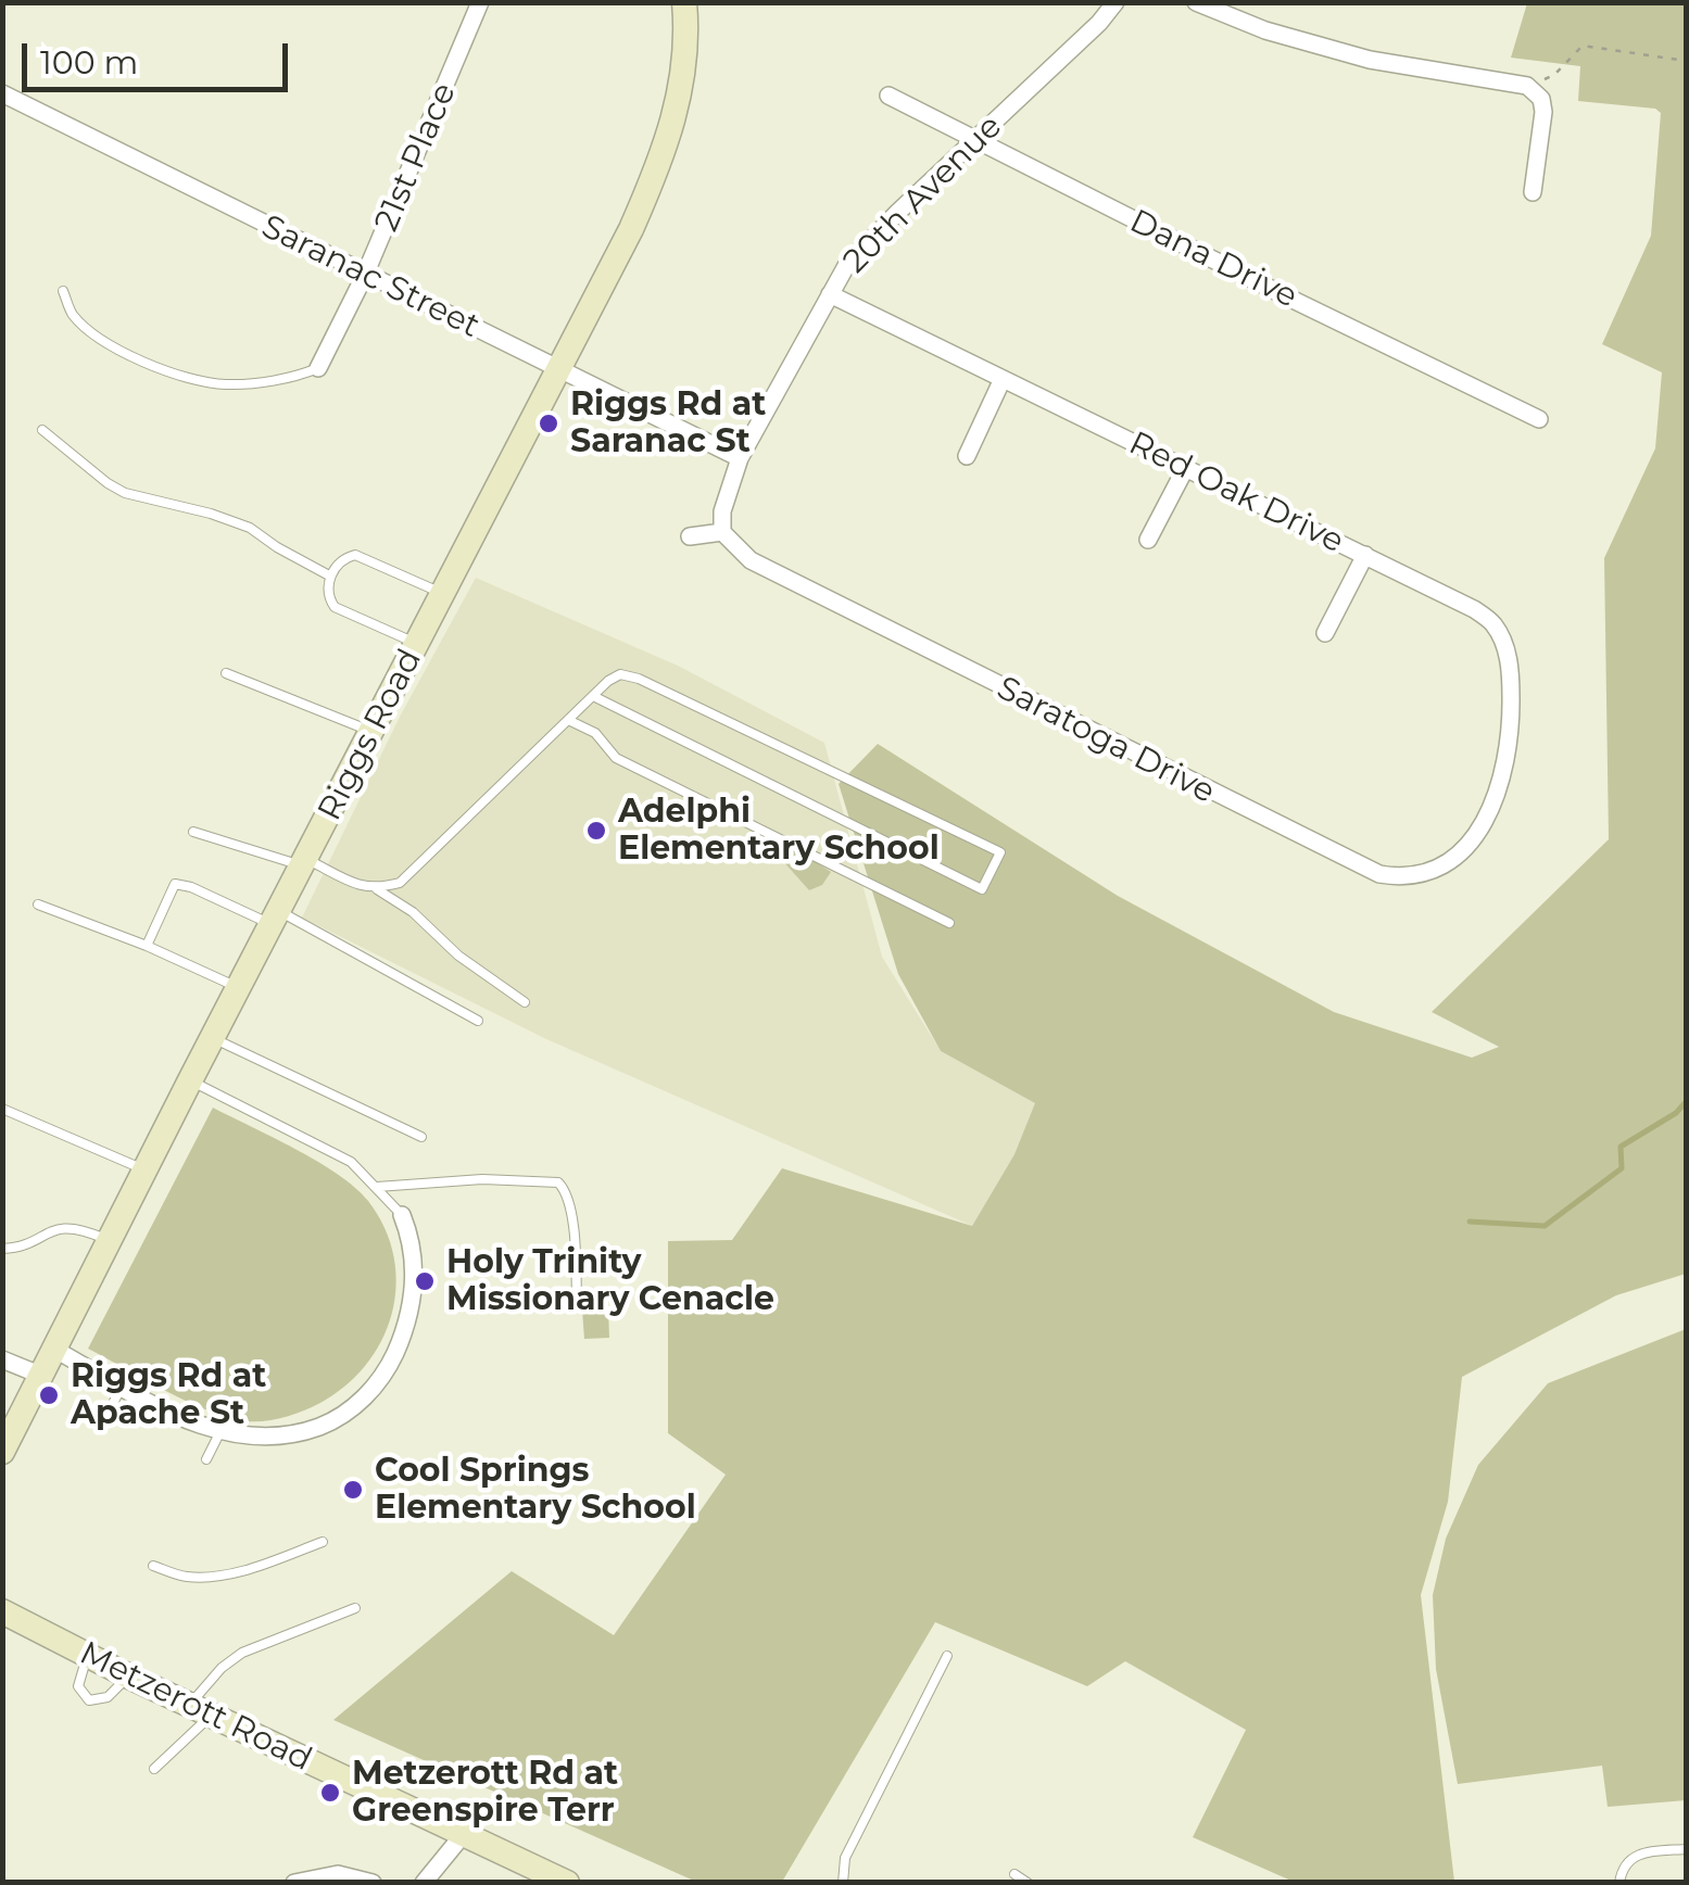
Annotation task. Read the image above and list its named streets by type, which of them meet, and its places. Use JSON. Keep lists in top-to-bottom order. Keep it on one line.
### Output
{"streets":{"main road":["Riggs Road","Metzerott Road"],"street":["21st Place","20th Avenue","Dana Drive","Saranac Street","Red Oak Drive","Saratoga Drive"]},"crossings":[["21st Place","Saranac Street"],["20th Avenue","Dana Drive"],["20th Avenue","Saranac Street"],["20th Avenue","Red Oak Drive"],["20th Avenue","Saratoga Drive"],["Saranac Street","Riggs Road"],["Red Oak Drive","Saratoga Drive"]],"places":["Riggs Rd at Saranac St","Adelphi Elementary School","Holy Trinity Missionary Cenacle","Riggs Rd at Apache St","Cool Springs Elementary School","Metzerott Rd at Greenspire Terr"],"scale_bar":"100 m"}
